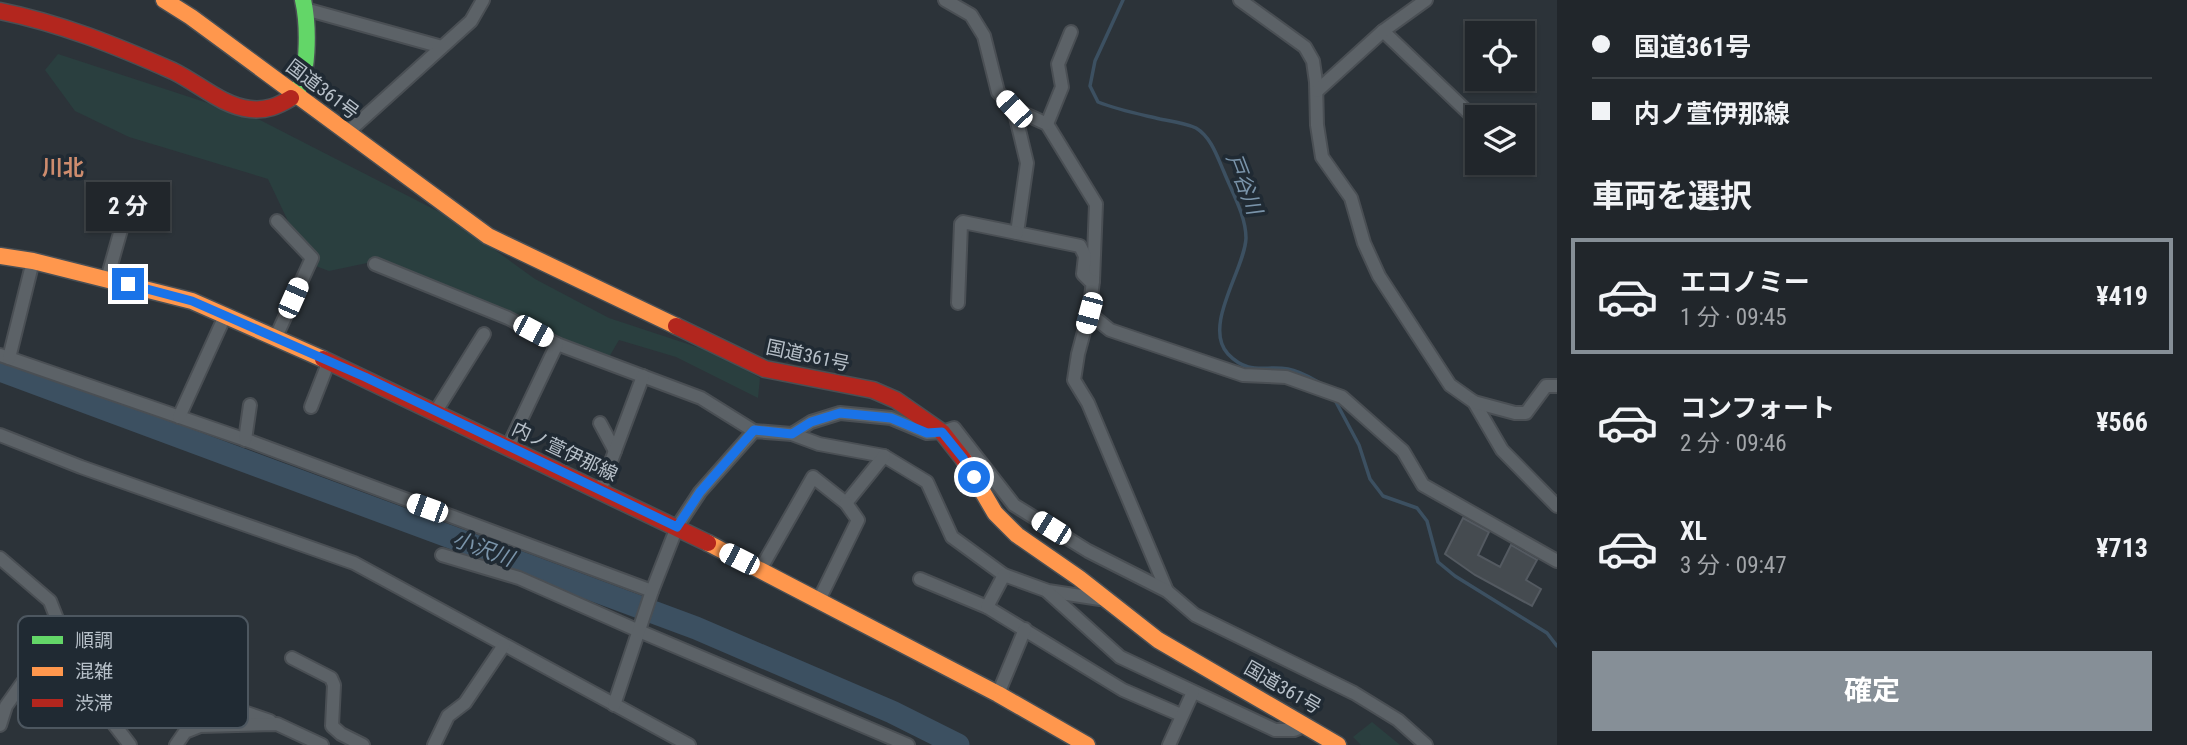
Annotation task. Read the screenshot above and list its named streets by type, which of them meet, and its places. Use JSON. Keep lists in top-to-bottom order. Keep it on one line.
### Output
{"streets":{"main road":["国道361号","内ノ萱伊那線"]},"districts":["川北"],"water":["戸谷川","小沢川"],"legend":["順調","混雑","渋滞"],"page":{"banner":["国道361号","内ノ萱伊那線"],"heading":"車両を選択","bubble":"2 分","list":[{"name":"エコノミー","note":"1 分 · 09:45","value":"¥419"},{"name":"コンフォート","note":"2 分 · 09:46","value":"¥566"},{"name":"XL","note":"3 分 · 09:47","value":"¥713"}],"buttons":"確定"}}
